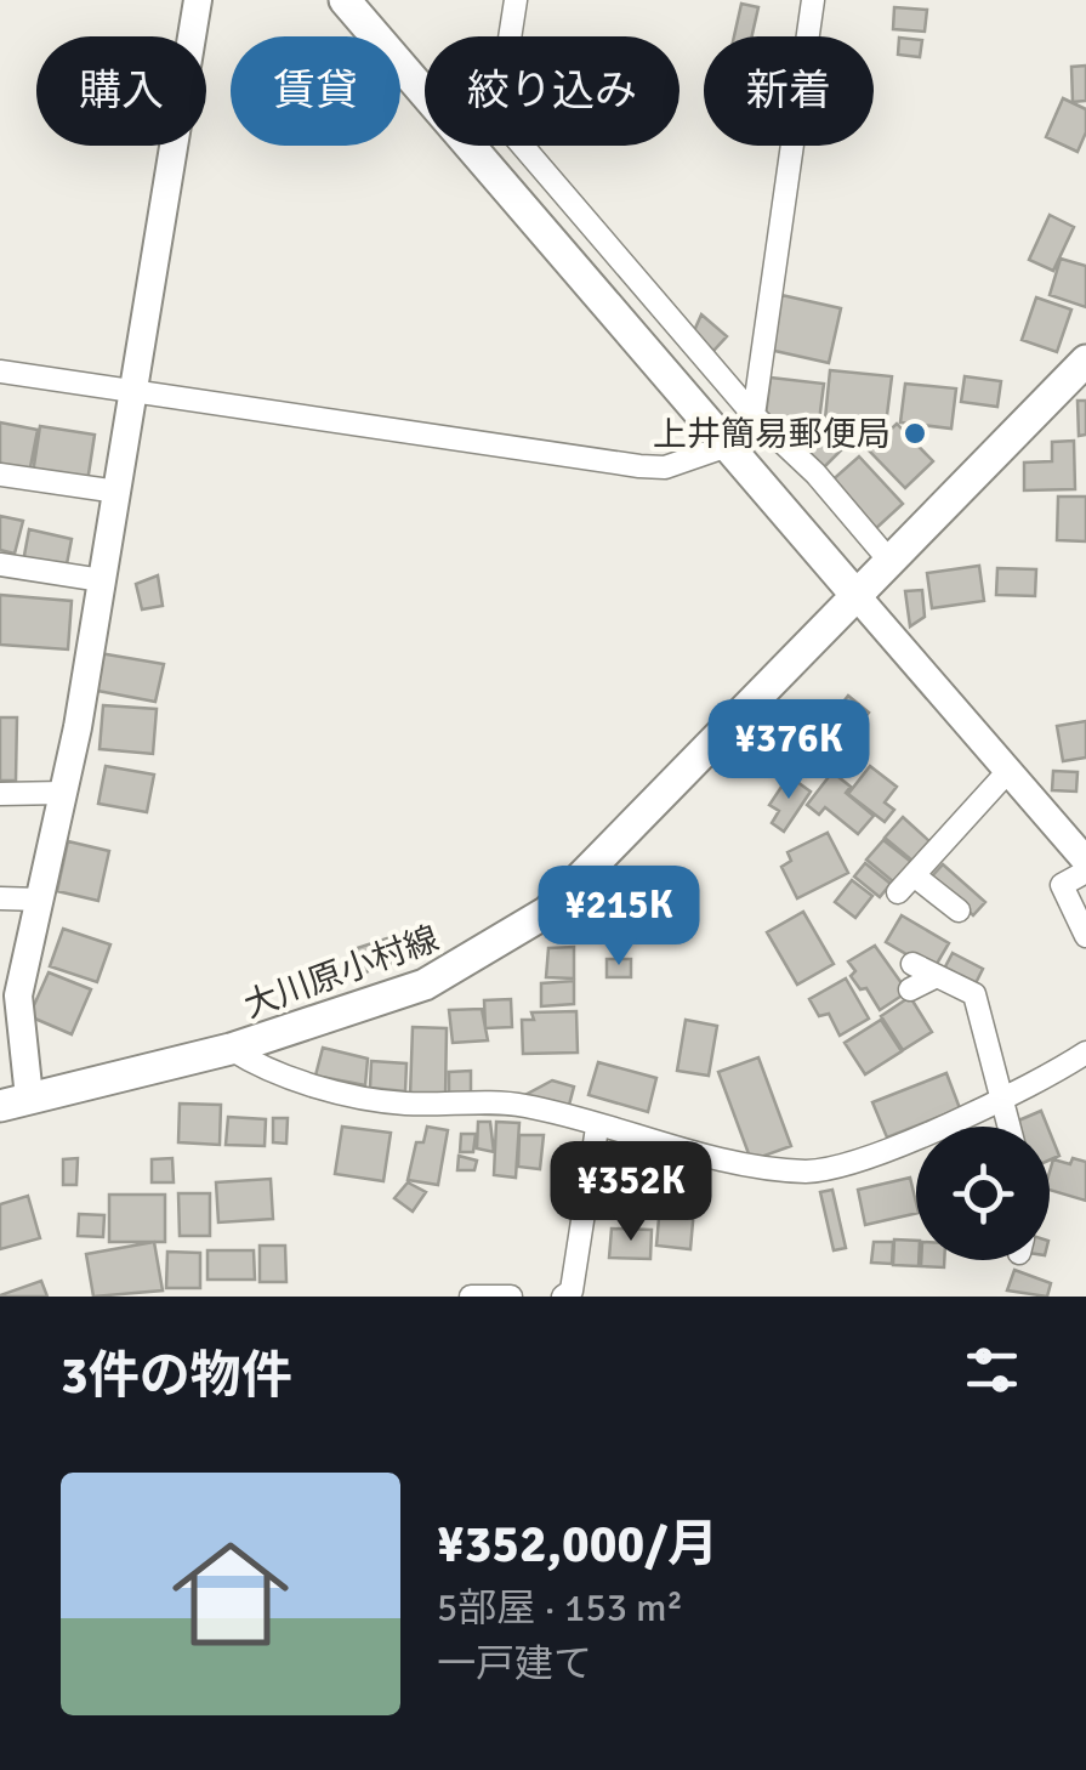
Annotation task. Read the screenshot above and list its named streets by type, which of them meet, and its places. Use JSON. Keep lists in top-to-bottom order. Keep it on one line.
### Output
{"streets":{"main road":["大川原小村線"]},"places":["上井簡易郵便局"],"page":{"chip":["購入","賃貸","絞り込み","新着"],"price":["¥376K","¥215K","¥352K"],"heading":"3件の物件","list":[{"name":"¥352,000/月","note":"5部屋 · 153 m² · 一戸建て"}]}}
